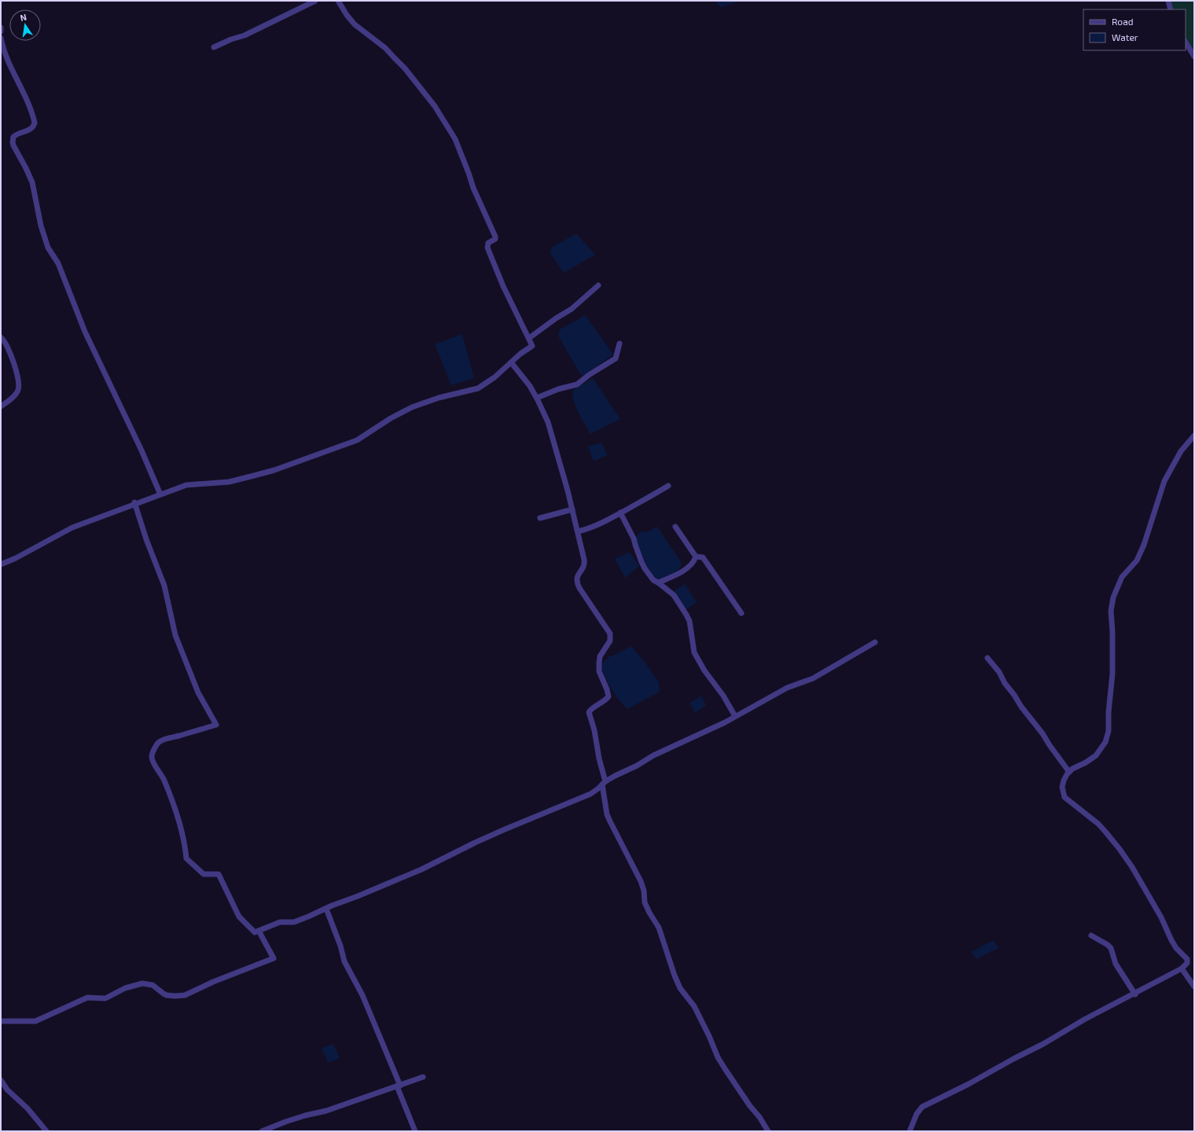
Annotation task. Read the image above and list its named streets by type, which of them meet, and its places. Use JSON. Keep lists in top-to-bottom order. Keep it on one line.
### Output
{"legend":["Road","Water"],"north":"top"}
